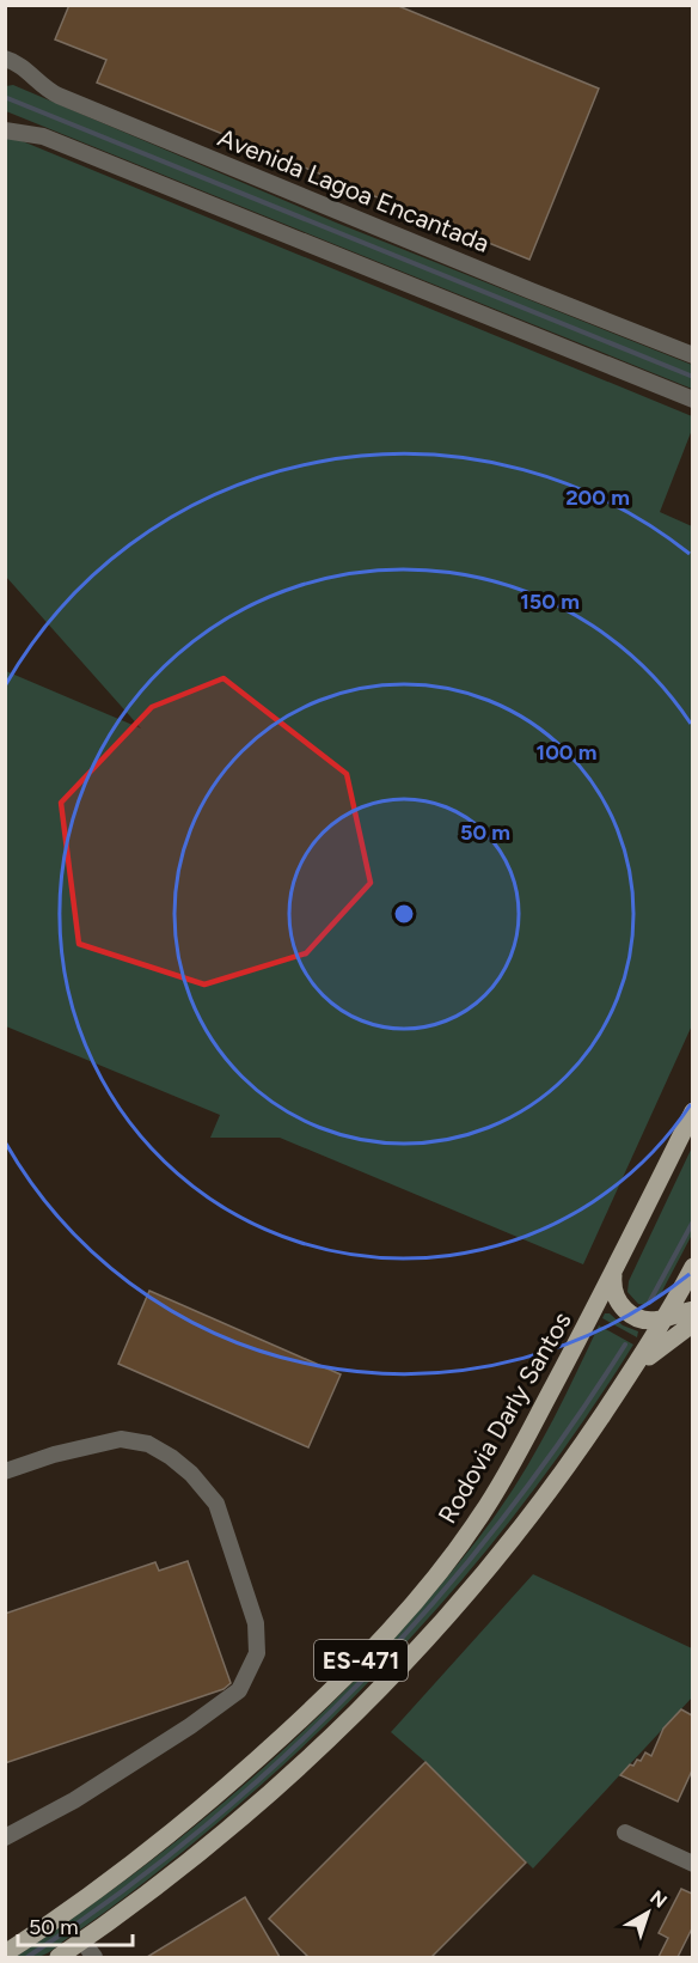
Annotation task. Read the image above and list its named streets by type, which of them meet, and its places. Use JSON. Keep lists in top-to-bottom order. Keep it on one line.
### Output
{"streets":{"main road":["Rodovia Darly Santos","ES-471"],"street":["Avenida Lagoa Encantada"]},"scale_bar":"50 m","north":"top right","rings":["200 m","150 m","100 m","50 m"]}
